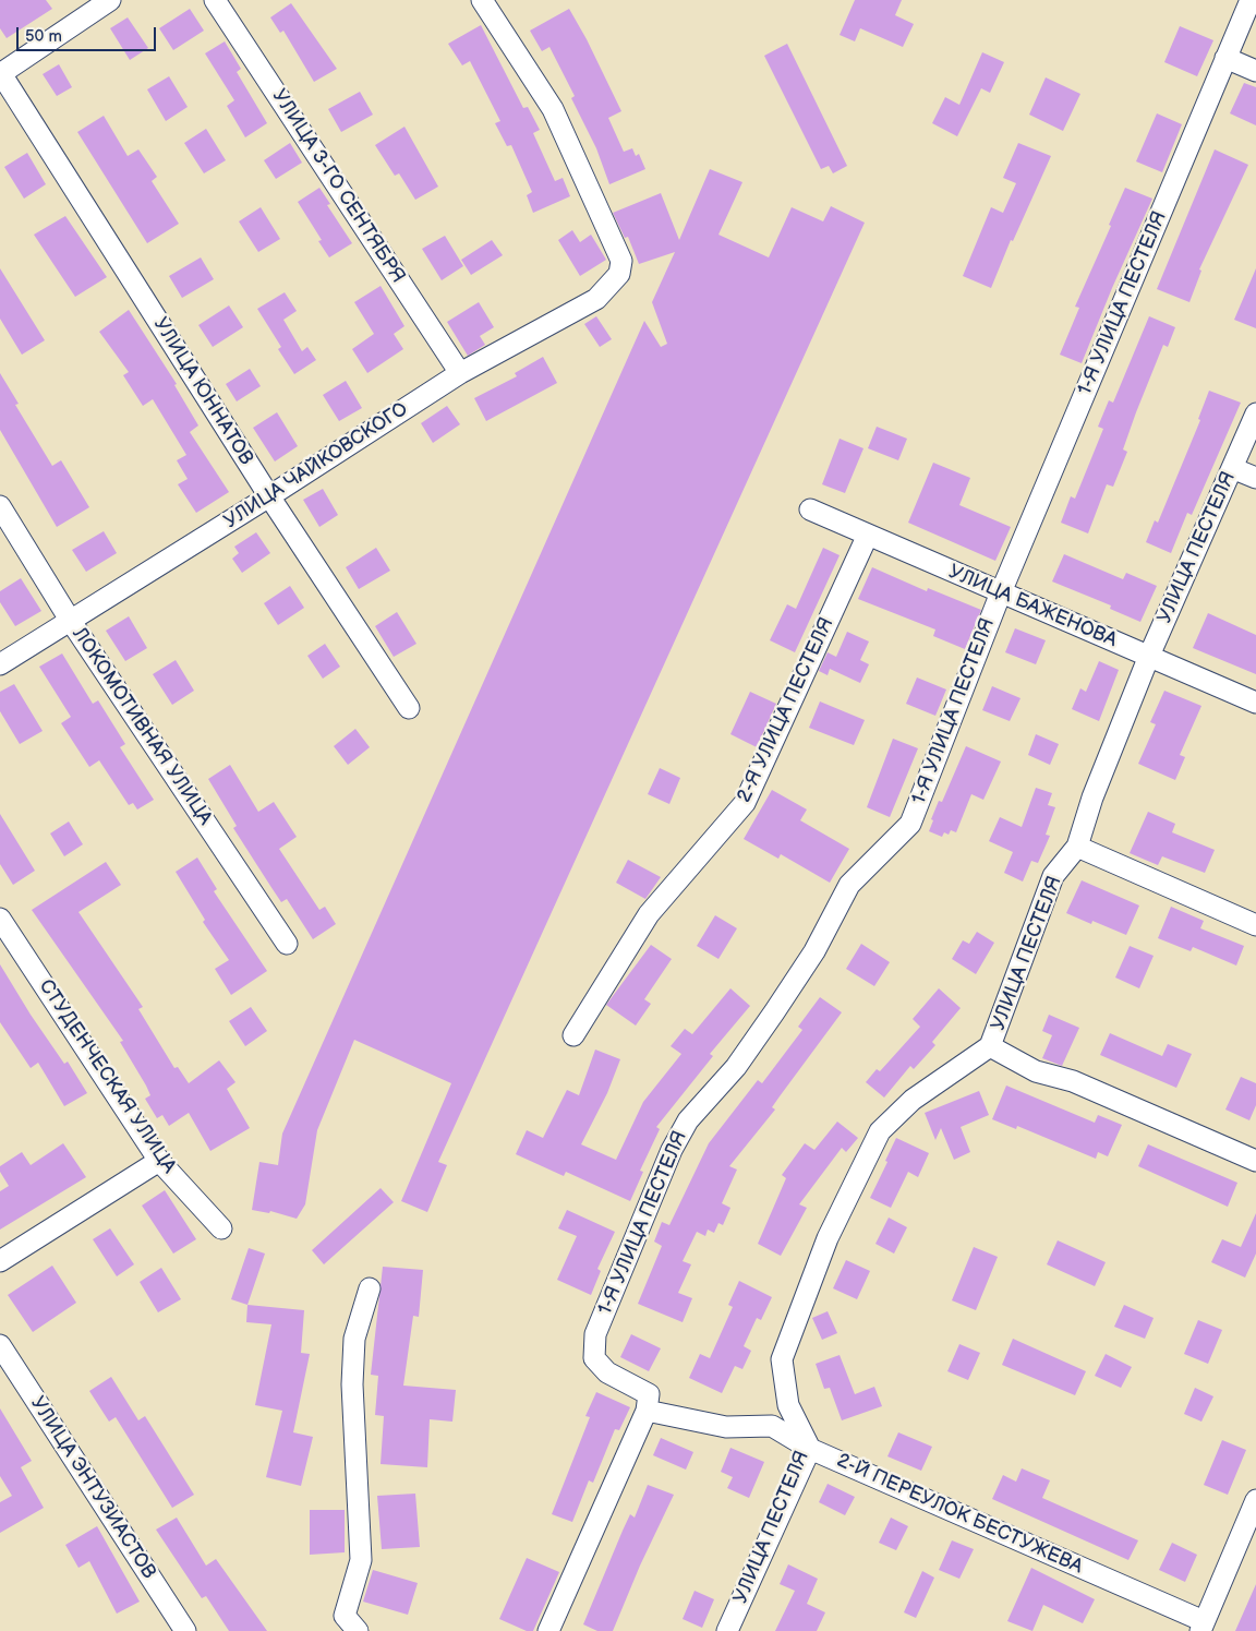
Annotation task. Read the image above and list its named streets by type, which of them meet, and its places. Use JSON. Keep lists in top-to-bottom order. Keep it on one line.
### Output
{"streets":{"street":["УЛИЦА 3-ГО СЕНТЯБРЯ","1-Я УЛИЦА ПЕСТЕЛЯ","УЛИЦА ЮННАТОВ","УЛИЦА ЧАЙКОВСКОГО","УЛИЦА ПЕСТЕЛЯ","УЛИЦА БАЖЕНОВА","2-Я УЛИЦА ПЕСТЕЛЯ","ЛОКОМОТИВНАЯ УЛИЦА","СТУДЕНЧЕСКАЯ УЛИЦА","УЛИЦА ЭНТУЗИАСТОВ","2-Й ПЕРЕУЛОК БЕСТУЖЕВА"]},"crossings":[["УЛИЦА 3-ГО СЕНТЯБРЯ","УЛИЦА ЧАЙКОВСКОГО"],["1-Я УЛИЦА ПЕСТЕЛЯ","УЛИЦА БАЖЕНОВА"],["1-Я УЛИЦА ПЕСТЕЛЯ","2-Й ПЕРЕУЛОК БЕСТУЖЕВА"],["УЛИЦА ЮННАТОВ","УЛИЦА ЧАЙКОВСКОГО"],["УЛИЦА ЧАЙКОВСКОГО","ЛОКОМОТИВНАЯ УЛИЦА"],["УЛИЦА ПЕСТЕЛЯ","УЛИЦА БАЖЕНОВА"],["УЛИЦА ПЕСТЕЛЯ","2-Й ПЕРЕУЛОК БЕСТУЖЕВА"],["УЛИЦА БАЖЕНОВА","2-Я УЛИЦА ПЕСТЕЛЯ"]],"scale_bar":"50 m"}
